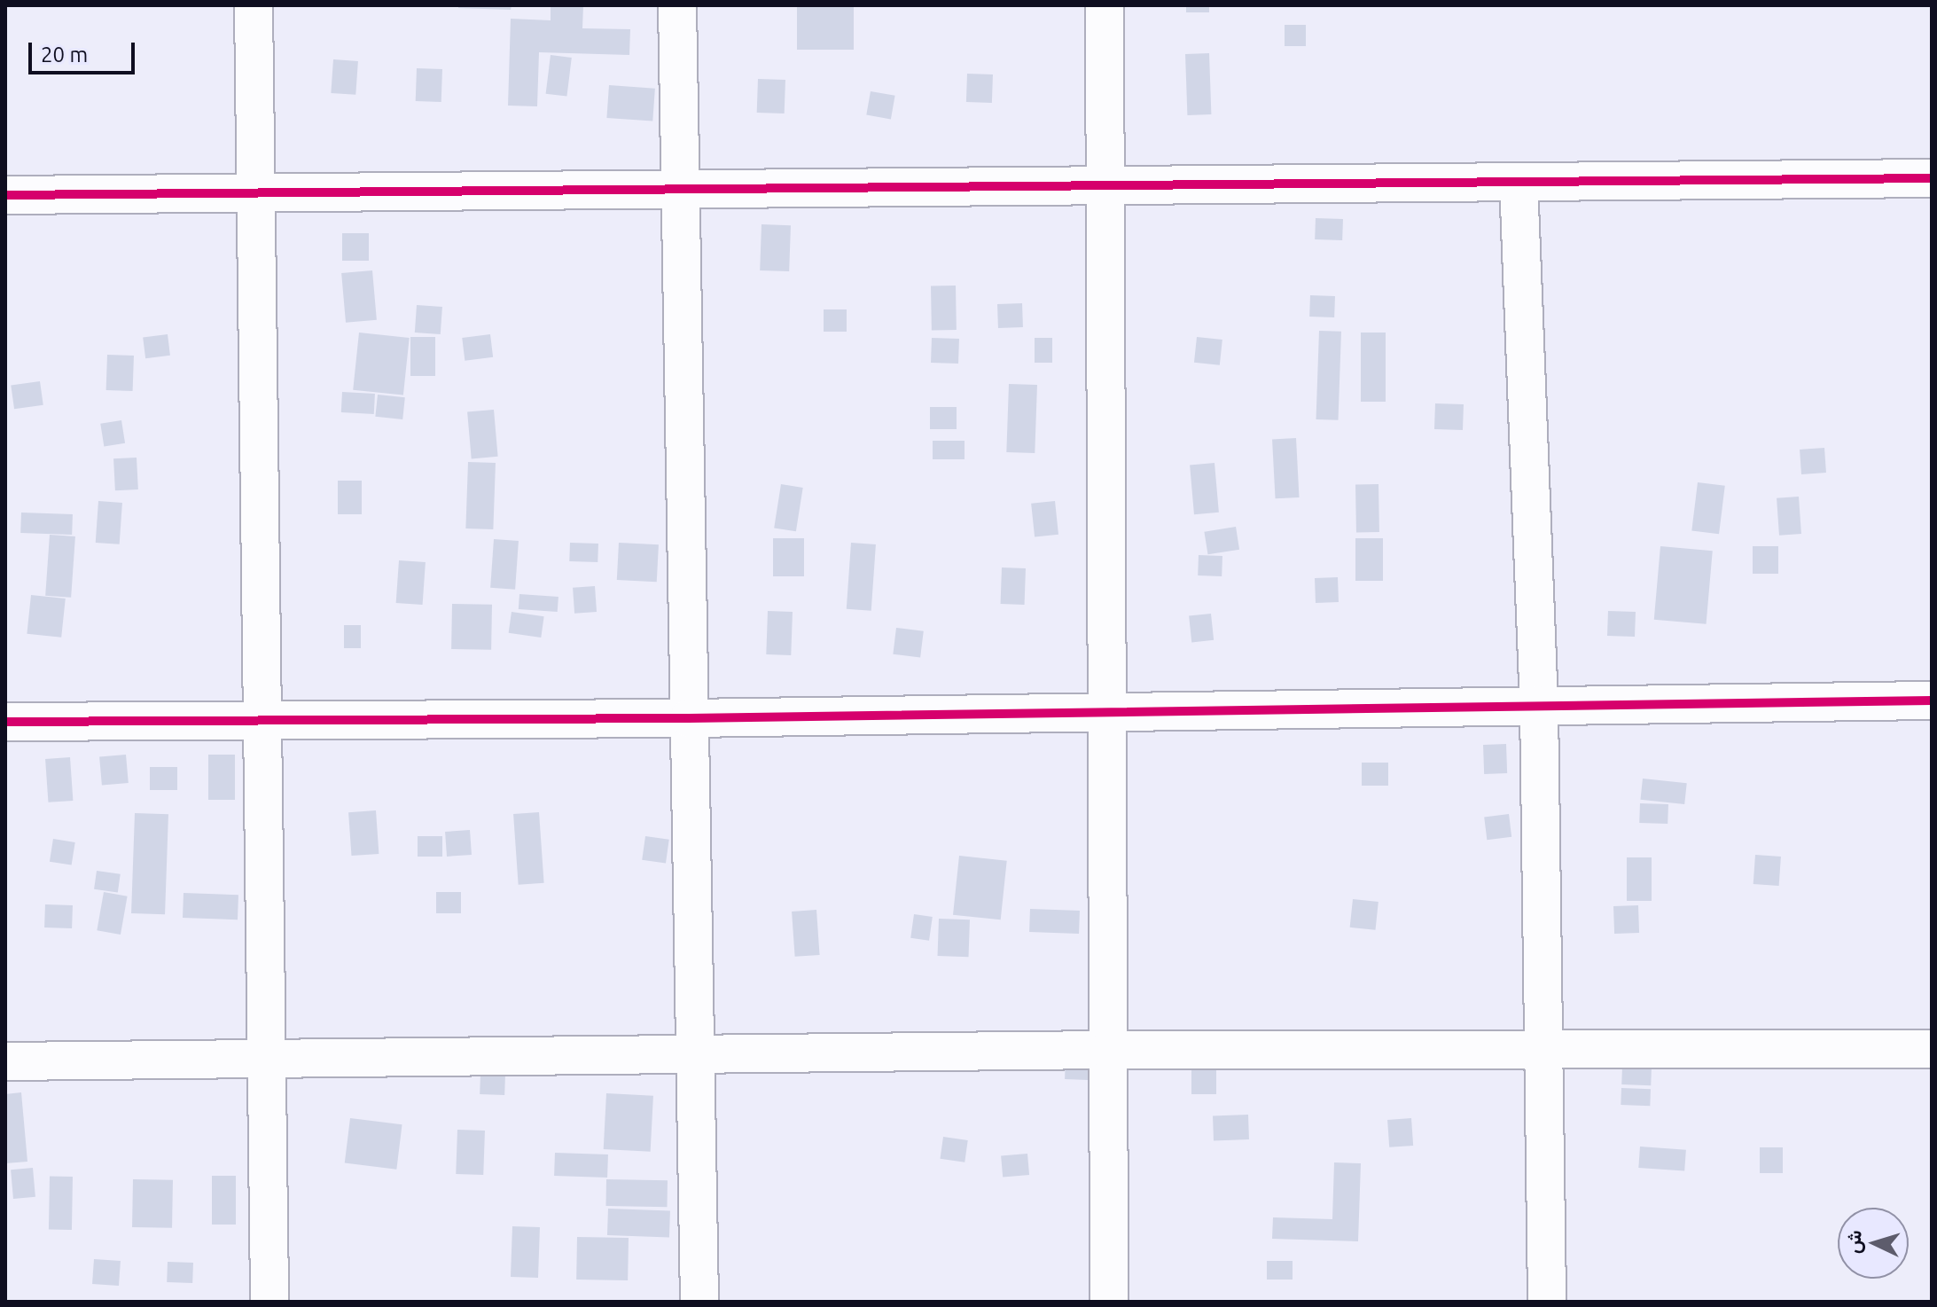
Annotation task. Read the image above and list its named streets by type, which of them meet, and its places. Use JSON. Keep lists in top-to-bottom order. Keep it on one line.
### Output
{"scale_bar":"20 m","north":"left"}
